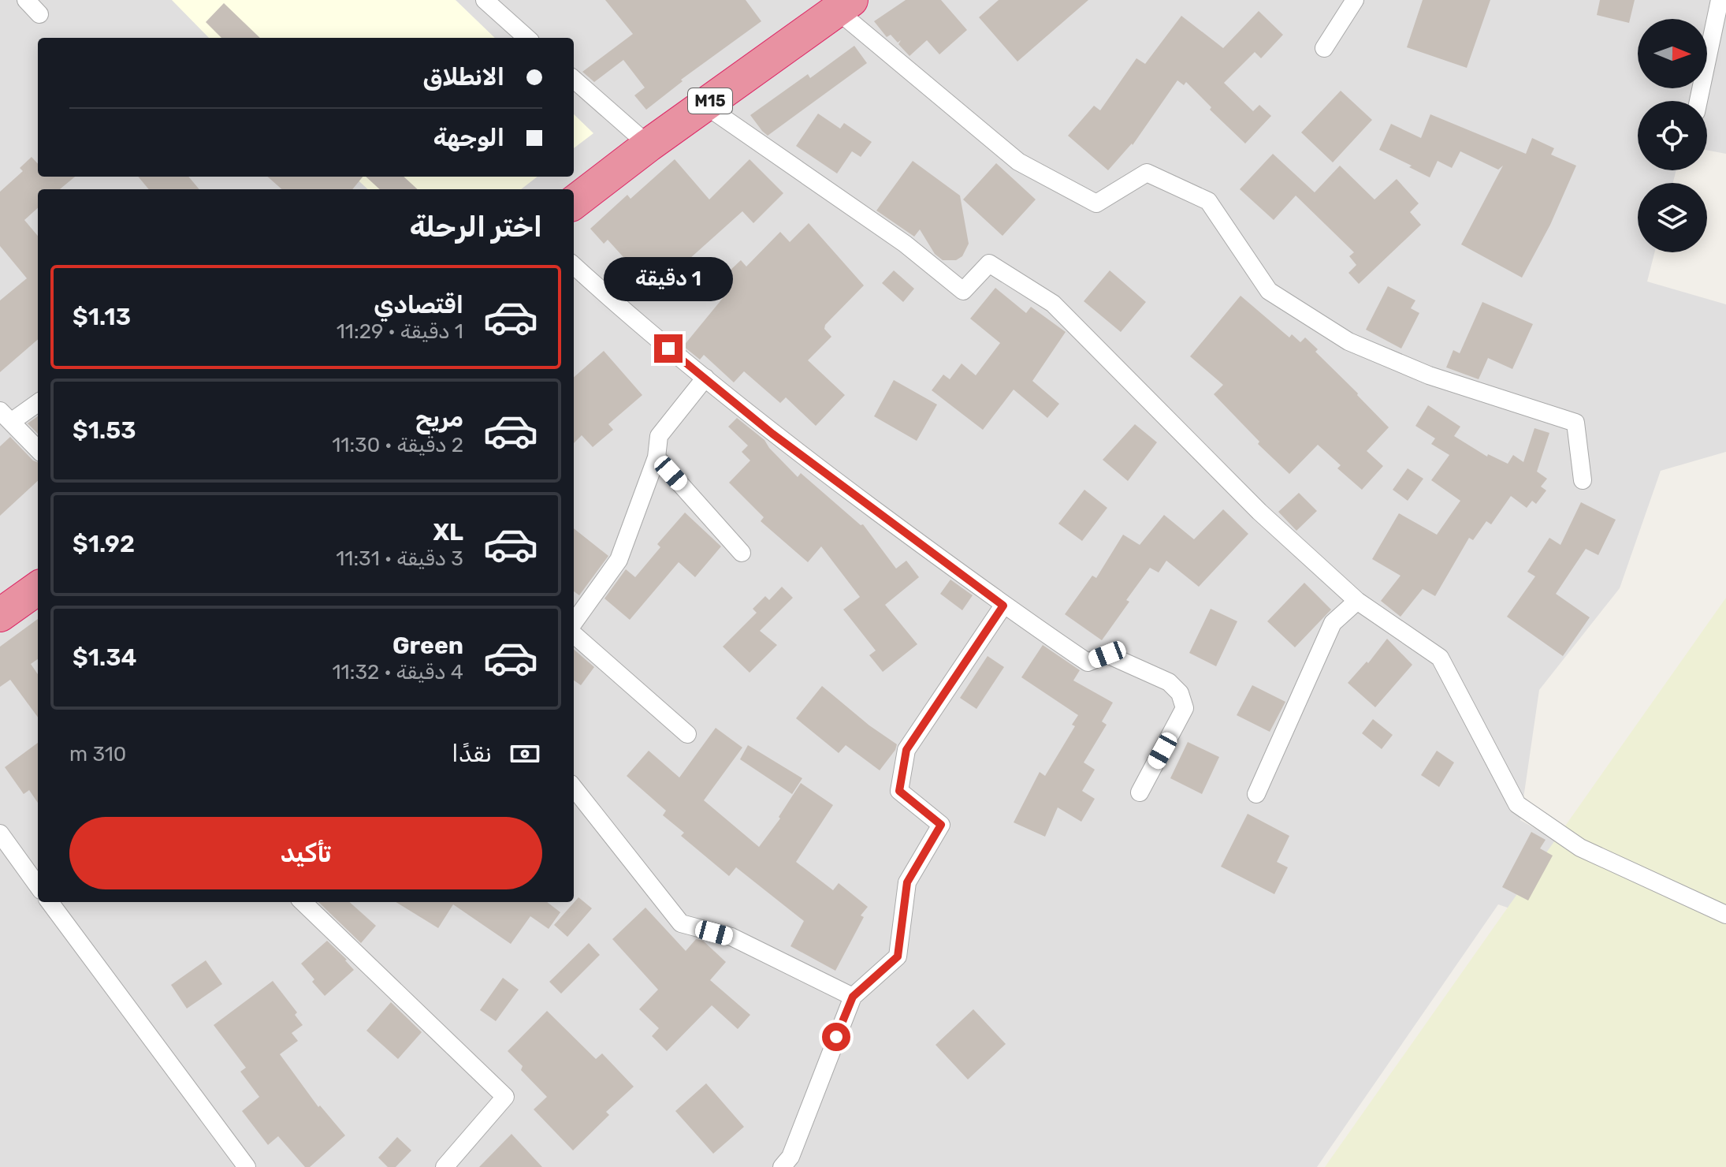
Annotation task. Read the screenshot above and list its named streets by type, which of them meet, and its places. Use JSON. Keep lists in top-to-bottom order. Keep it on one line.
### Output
{"streets":{"highway":["M15"]},"north":"right","page":{"banner":["الانطلاق","الوجهة"],"heading":"اختر الرحلة","bubble":"1 دقيقة","list":[{"name":"اقتصادي","note":"1 دقيقة · 11:29","value":"$1.13"},{"name":"مريح","note":"2 دقيقة · 11:30","value":"$1.53"},{"name":"XL","note":"3 دقيقة · 11:31","value":"$1.92"},{"name":"Green","note":"4 دقيقة · 11:32","value":"$1.34"}],"pay":["نقدًا","310 m"],"buttons":"تأكيد"}}
